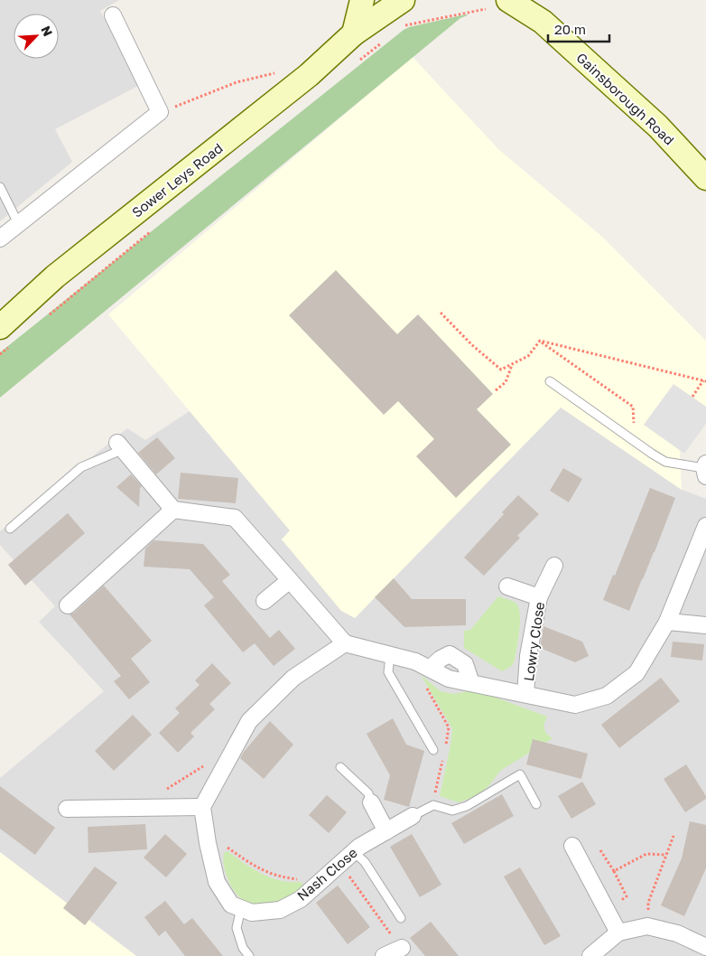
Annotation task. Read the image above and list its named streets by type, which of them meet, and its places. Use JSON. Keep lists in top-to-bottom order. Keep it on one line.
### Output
{"streets":{"street":["Gainsborough Road","Sower Leys Road","Lowry Close","Nash Close"]},"scale_bar":"20 m","north":"top right"}
